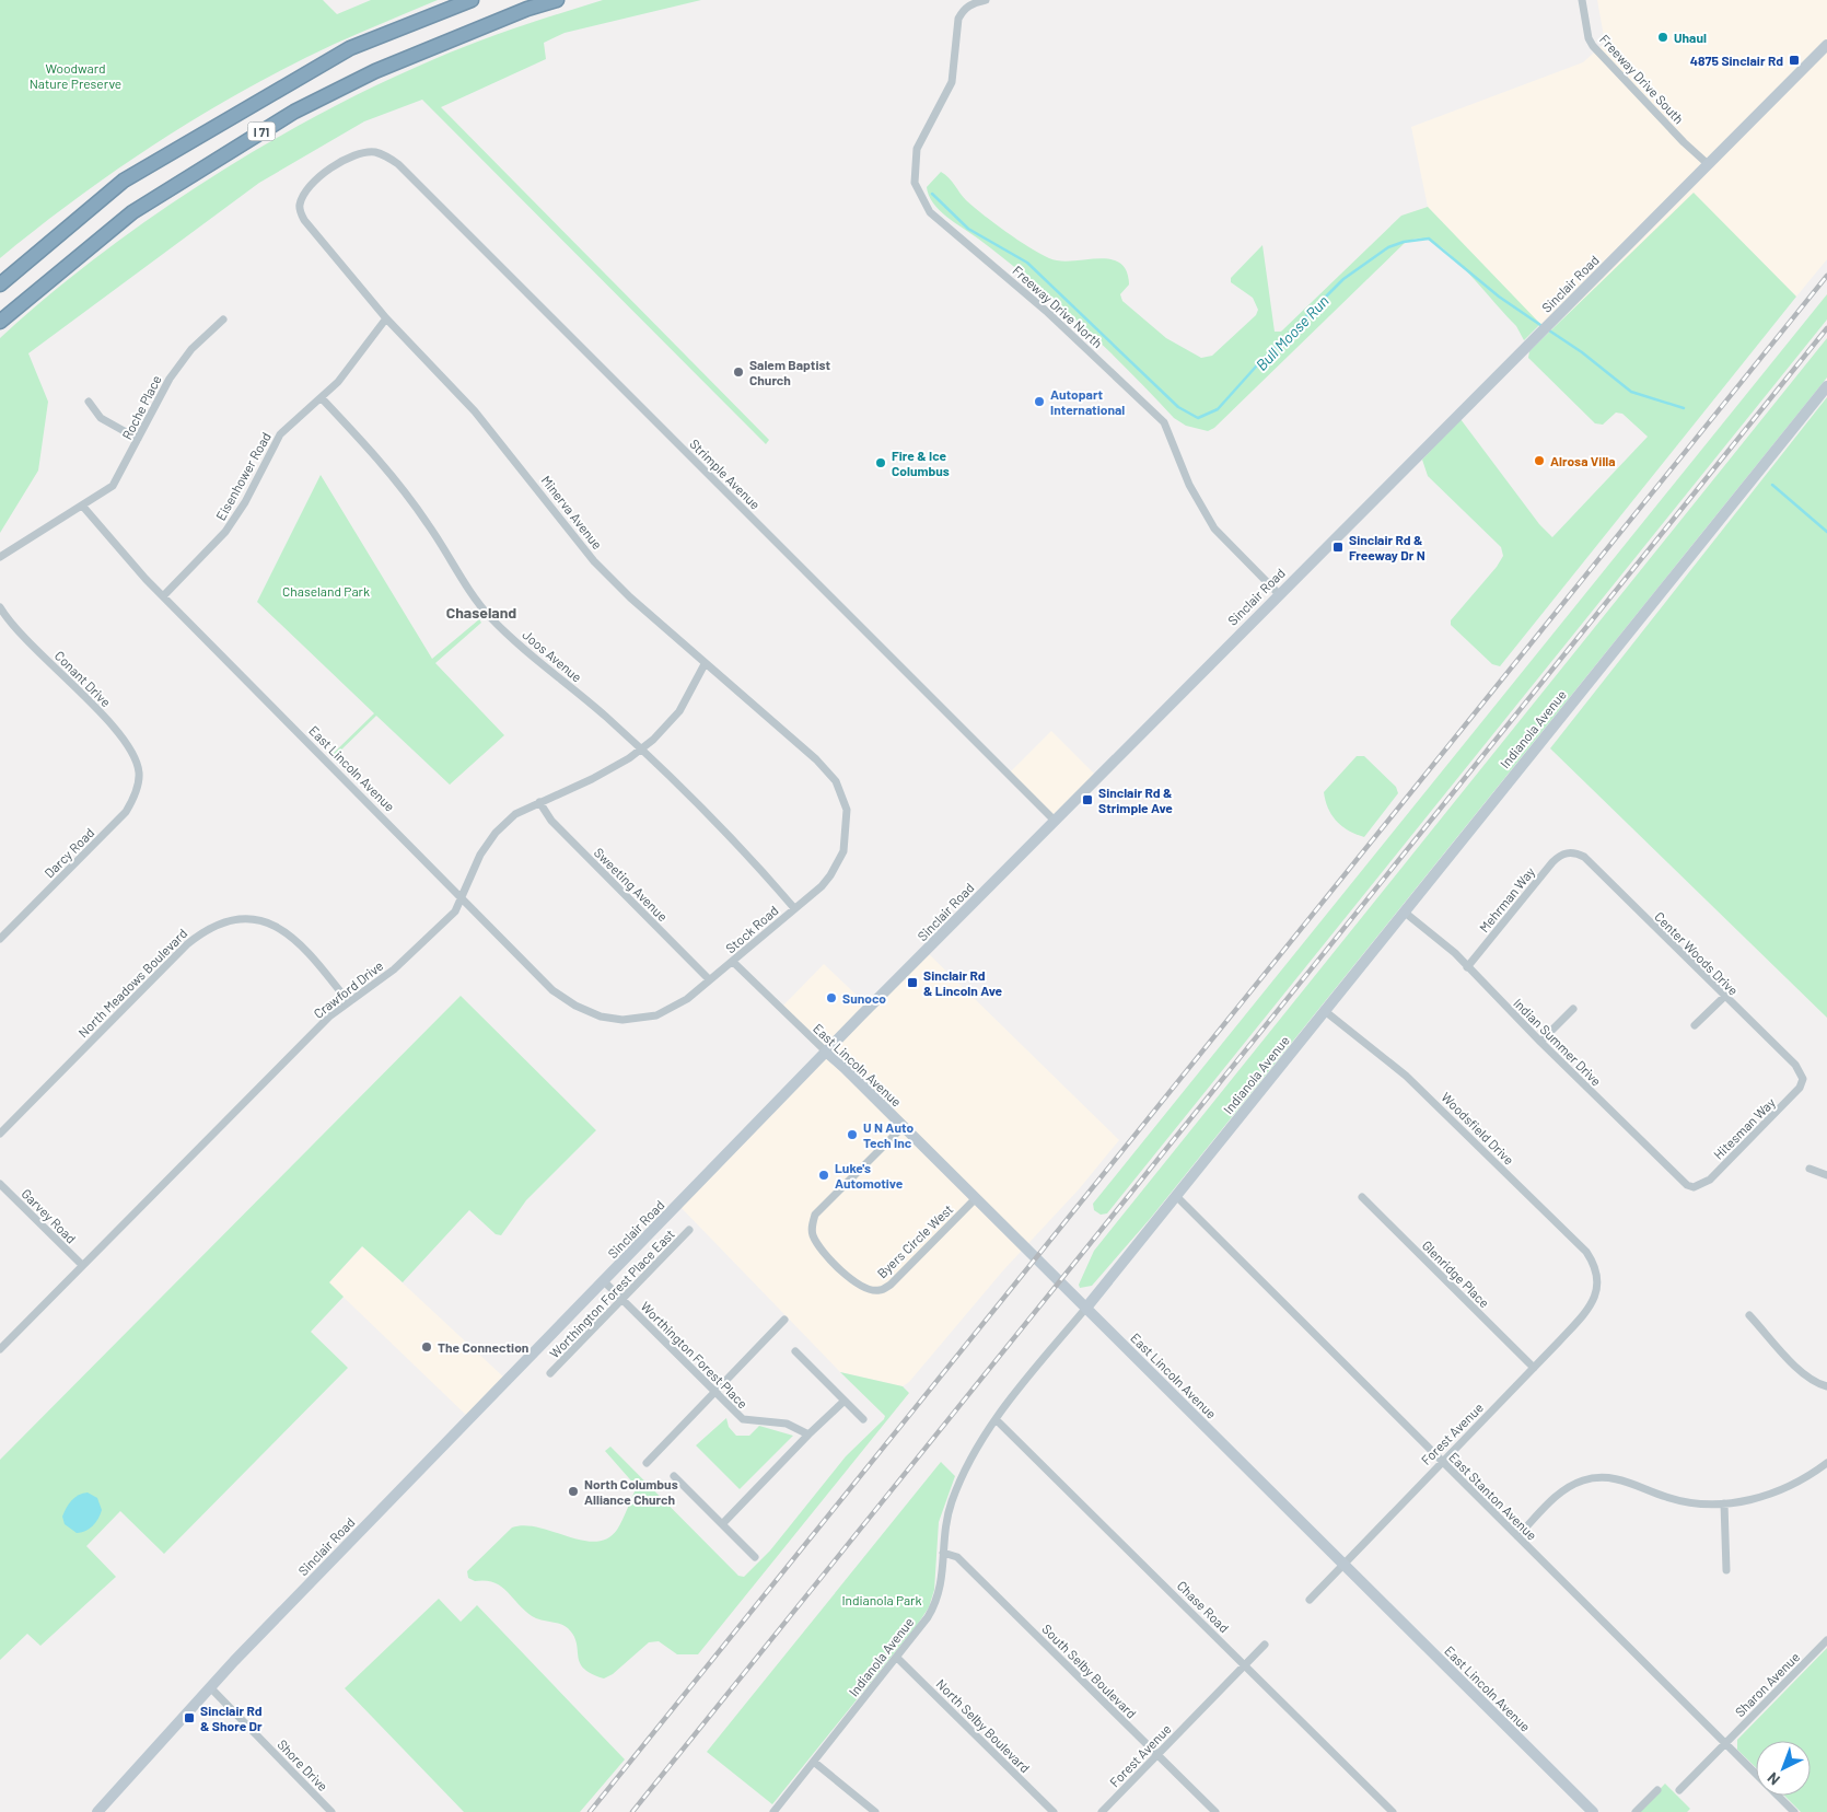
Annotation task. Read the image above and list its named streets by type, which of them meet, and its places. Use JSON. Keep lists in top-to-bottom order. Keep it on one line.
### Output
{"streets":{"highway":["I 71"],"main road":["Sinclair Road","Indianola Avenue","East Lincoln Avenue"],"street":["Freeway Drive South","Freeway Drive North","Roche Place","Strimple Avenue","Eisenhower Road","Minerva Avenue","Joos Avenue","Conant Drive","Darcy Road","Sweeting Avenue","Mehrman Way","Stock Road","Center Woods Drive","North Meadows Boulevard","Crawford Drive","Indian Summer Drive","Woodsfield Drive","Hitesman Way","Garvey Road","Byers Circle West","Glenridge Place","Worthington Forest Place East","Worthington Forest Place","Forest Avenue","East Stanton Avenue","Chase Road","South Selby Boulevard","Sharon Avenue","North Selby Boulevard","Shore Drive"]},"crossings":[["Freeway Drive South","Sinclair Road"],["Sinclair Road","Freeway Drive North"],["Sinclair Road","Strimple Avenue"],["Sinclair Road","East Lincoln Avenue"],["Sinclair Road","Worthington Forest Place"],["Sinclair Road","Shore Drive"],["Roche Place","East Lincoln Avenue"],["Strimple Avenue","Minerva Avenue"],["Eisenhower Road","Minerva Avenue"],["Eisenhower Road","Joos Avenue"],["Eisenhower Road","East Lincoln Avenue"],["Minerva Avenue","Stock Road"],["Minerva Avenue","Crawford Drive"],["Joos Avenue","Stock Road"],["Joos Avenue","Crawford Drive"],["Conant Drive","Darcy Road"],["Indianola Avenue","East Lincoln Avenue"],["Indianola Avenue","Indian Summer Drive"],["Indianola Avenue","Woodsfield Drive"],["Indianola Avenue","East Stanton Avenue"],["Indianola Avenue","Chase Road"],["Indianola Avenue","South Selby Boulevard"],["Indianola Avenue","North Selby Boulevard"],["East Lincoln Avenue","Stock Road"],["East Lincoln Avenue","Crawford Drive"],["East Lincoln Avenue","Byers Circle West"],["East Lincoln Avenue","Forest Avenue"],["Sweeting Avenue","Stock Road"],["Sweeting Avenue","Crawford Drive"],["Mehrman Way","Center Woods Drive"],["Mehrman Way","Indian Summer Drive"],["Center Woods Drive","Hitesman Way"],["North Meadows Boulevard","Crawford Drive"],["Crawford Drive","Garvey Road"],["Indian Summer Drive","Hitesman Way"],["Woodsfield Drive","Forest Avenue"],["Glenridge Place","Forest Avenue"],["Worthington Forest Place East","Worthington Forest Place"],["Forest Avenue","East Stanton Avenue"],["Forest Avenue","Chase Road"],["Forest Avenue","South Selby Boulevard"],["East Stanton Avenue","Sharon Avenue"]],"districts":["Chaseland"],"water":["Bull Moose Run"],"parks":["Woodward Nature Preserve","Chaseland Park","Indianola Park"],"places":{"other":["Uhaul","Salem Baptist Church","Autopart International","Alrosa Villa","Fire & Ice Columbus","Sunoco","U N Auto Tech Inc","Luke's Automotive","The Connection","North Columbus Alliance Church"],"transit":["4875 Sinclair Rd","Sinclair Rd & Freeway Dr N","Sinclair Rd & Strimple Ave","Sinclair Rd & Lincoln Ave","Sinclair Rd & Shore Dr"]},"north":"bottom left"}
